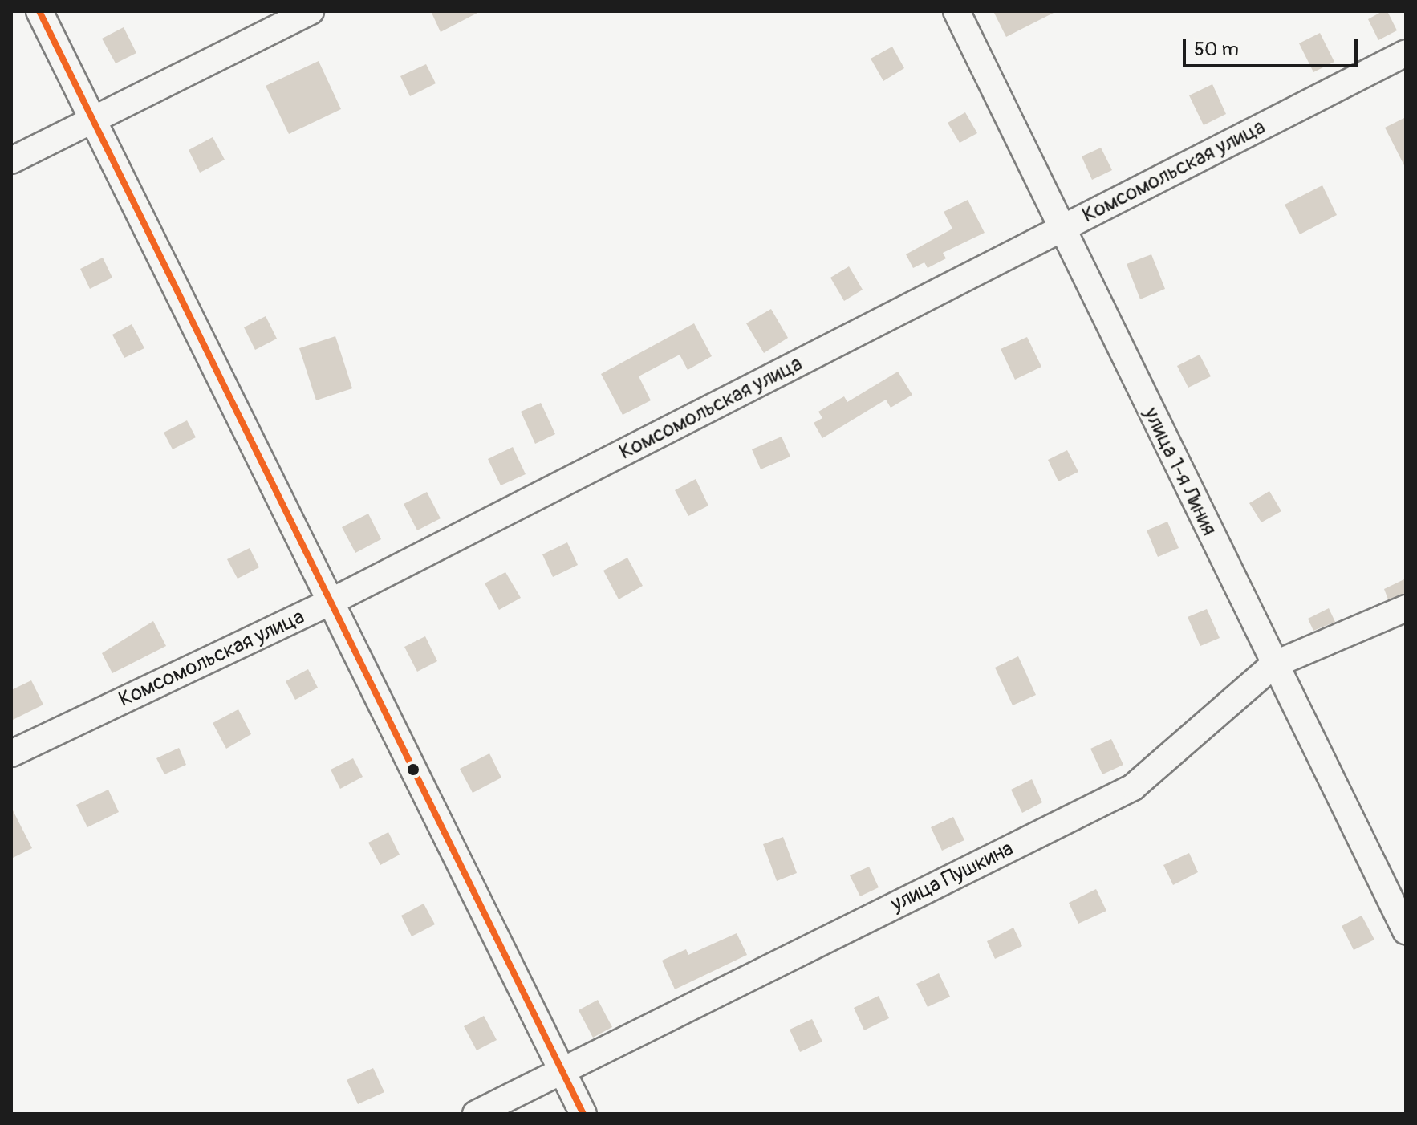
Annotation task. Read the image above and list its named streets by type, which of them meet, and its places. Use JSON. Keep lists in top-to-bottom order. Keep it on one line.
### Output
{"streets":{"street":["Комсомольская улица","улица 1-я Линия","улица Пушкина"]},"crossings":[["Комсомольская улица","улица 1-я Линия"],["улица 1-я Линия","улица Пушкина"]],"scale_bar":"50 m"}
